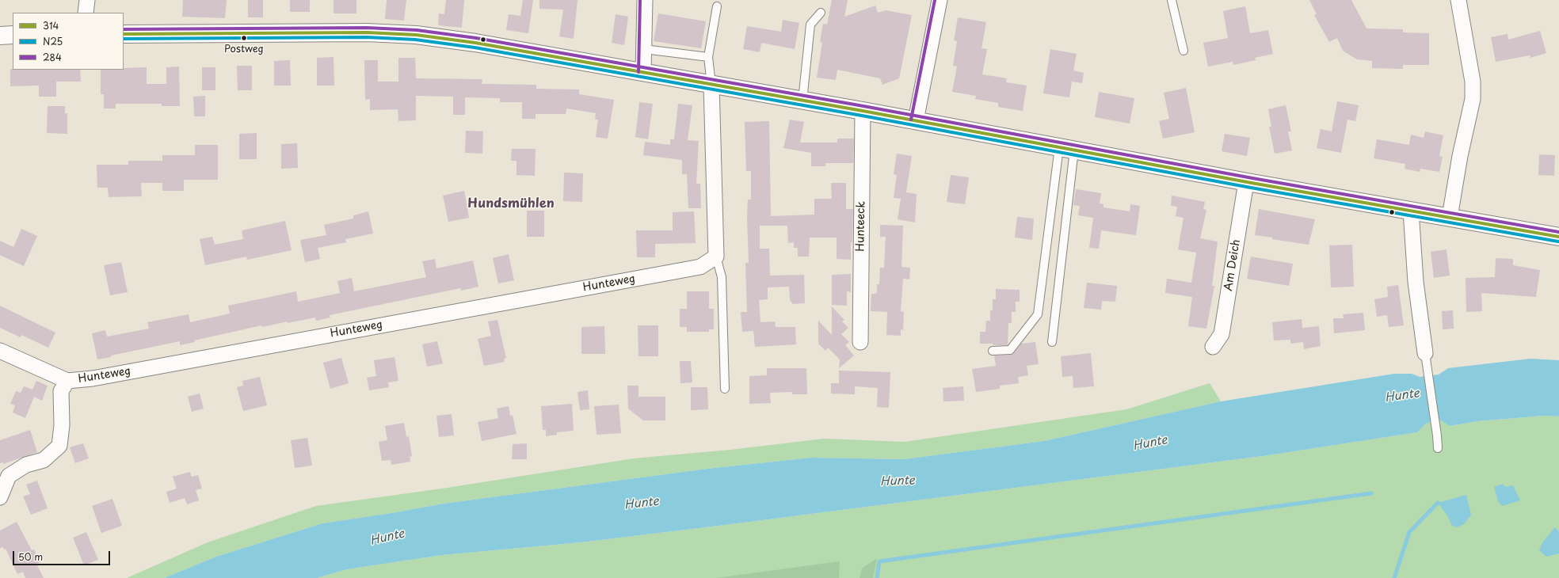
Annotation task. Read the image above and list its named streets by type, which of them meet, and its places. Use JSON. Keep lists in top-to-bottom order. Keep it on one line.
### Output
{"streets":{"street":["Hunteeck","Am Deich","Hunteweg"]},"districts":["Hundsmühlen"],"water":["Hunte"],"places":["Postweg"],"lines":["transit line 284","transit line 314","transit line N25"],"legend":["314","N25","284"],"scale_bar":"50 m"}
